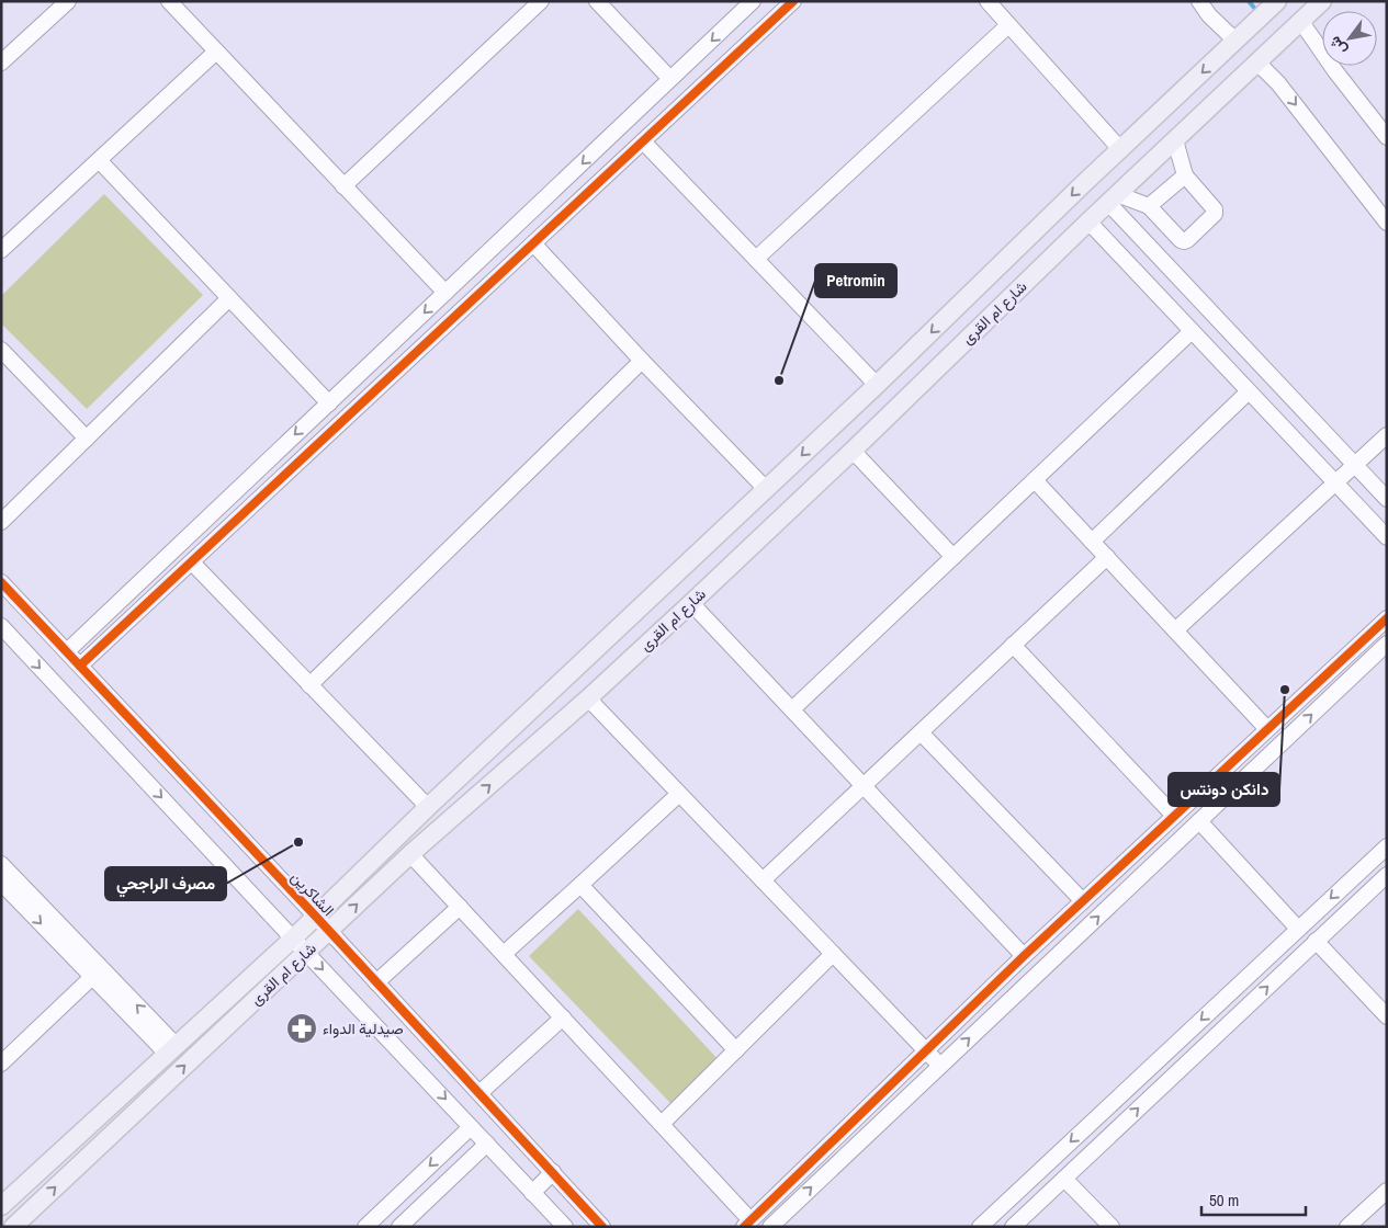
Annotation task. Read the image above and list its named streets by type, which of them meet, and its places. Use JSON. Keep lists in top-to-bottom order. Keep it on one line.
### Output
{"streets":{"main road":["شارع ام القرى"],"street":["الشاكرين"]},"crossings":[["شارع ام القرى","الشاكرين"]],"places":{"other":["Petromin","دانكن دونتس","مصرف الراجحي"],"pharmacy":["صيدلية الدواء"]},"scale_bar":"50 m","north":"bottom left"}
